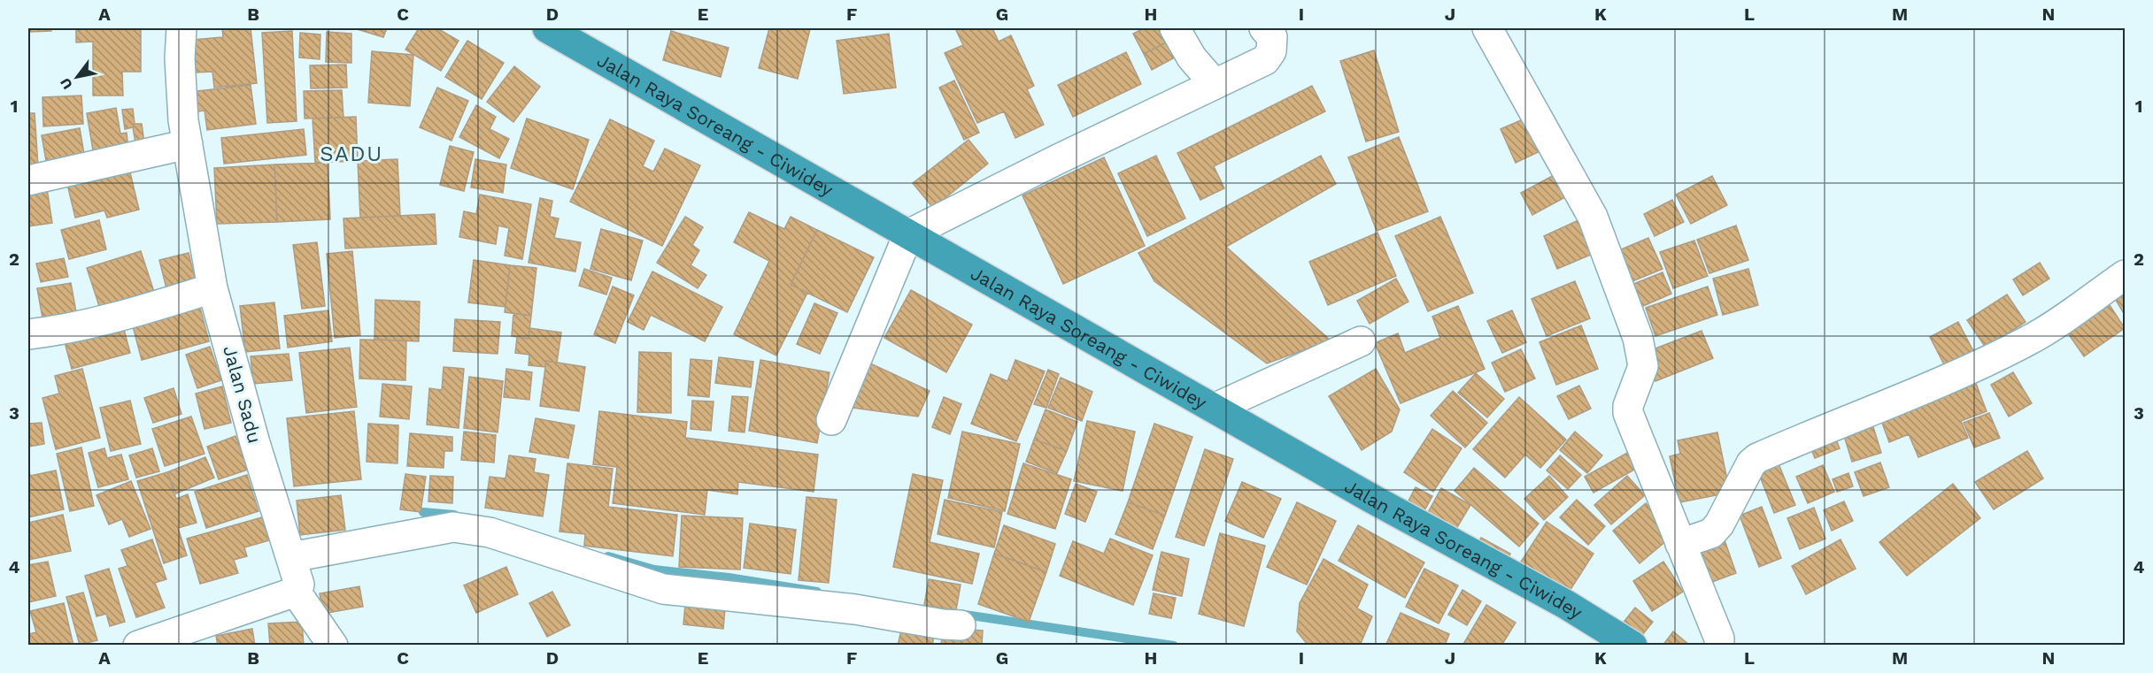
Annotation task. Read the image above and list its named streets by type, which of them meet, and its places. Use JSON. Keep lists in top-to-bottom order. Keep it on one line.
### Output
{"streets":{"highway":["Jalan Raya Soreang - Ciwidey"],"street":["Jalan Sadu"]},"districts":["SADU"],"north":"bottom left","grid":{"columns":["A","B","C","D","E","F","G","H","I","J","K","L","M","N"],"rows":["1","2","3","4"]}}
